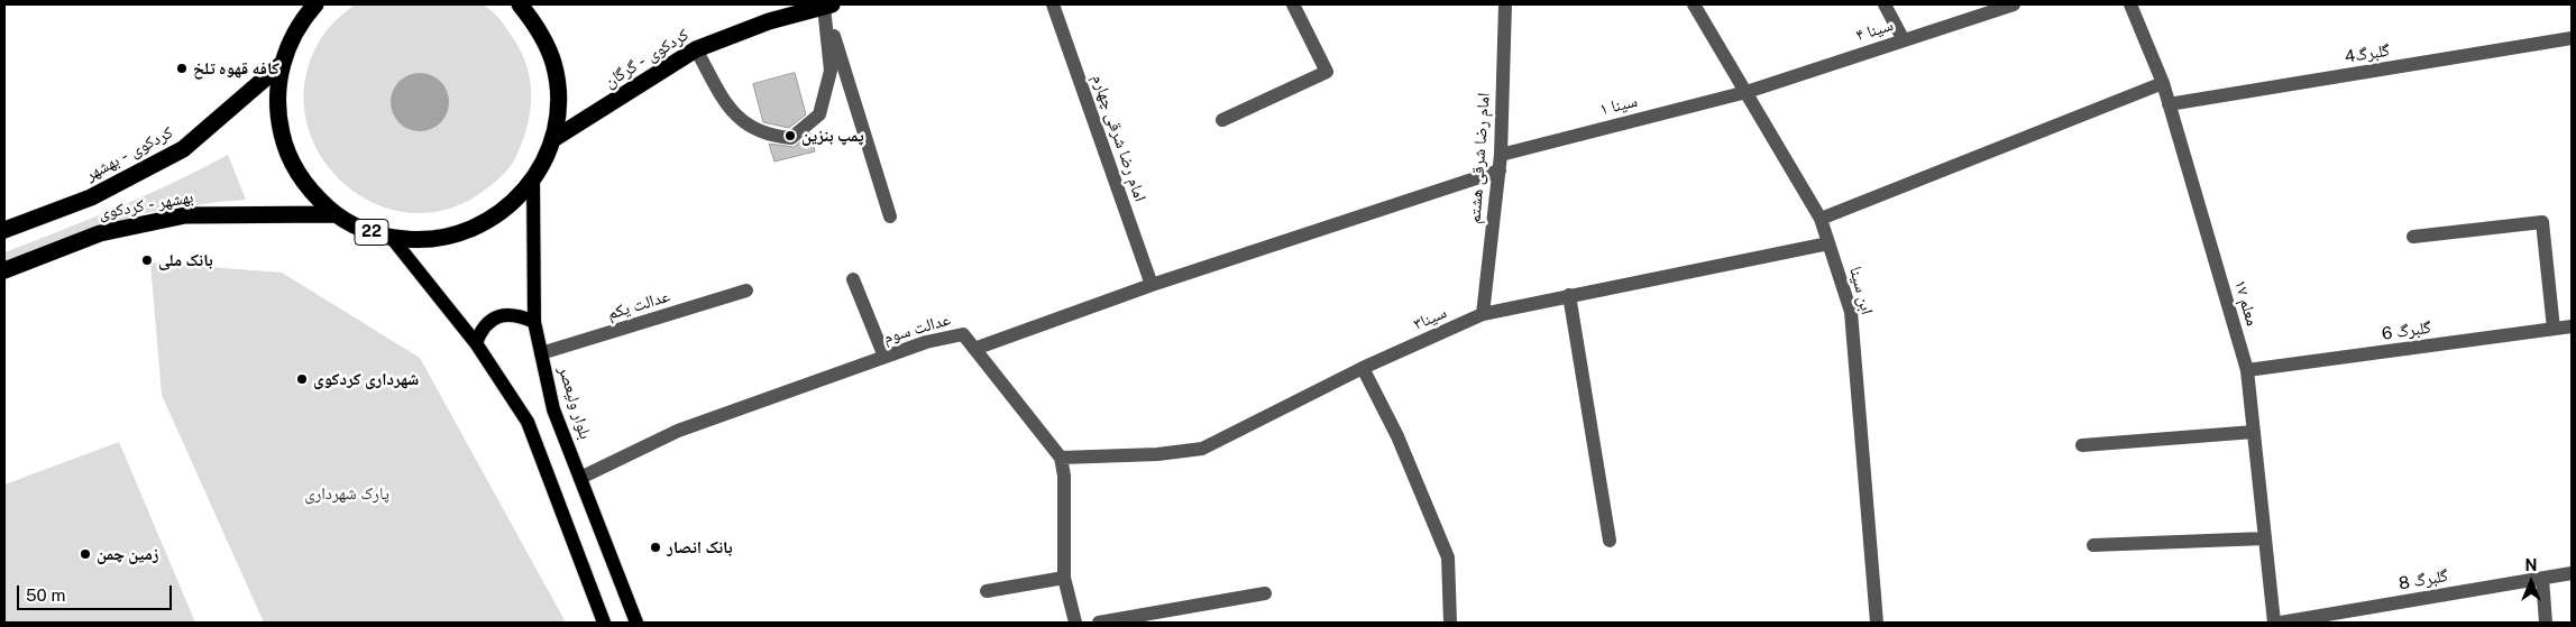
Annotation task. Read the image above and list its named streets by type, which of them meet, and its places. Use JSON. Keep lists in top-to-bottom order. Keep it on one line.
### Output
{"streets":{"highway":["کردکوی - گرگان","کردکوی - بهشهر","بهشهر - کردکوی","22"],"main road":["بلوار ولیعصر"],"street":["سینا ۴","گلبرگ4","سینا ۱","امام رضا شرقی چهارم","امام رضا شرقی هشتم","ابن سینا","معلم ۱۷","عدالت یکم","سینا۳","عدالت سوم","گلبرگ 6","گلبرگ 8"]},"crossings":[["سینا ۴","سینا ۱"],["سینا ۴","ابن سینا"],["گلبرگ4","معلم ۱۷"],["کردکوی - گرگان","22"],["سینا ۱","امام رضا شرقی هشتم"],["سینا ۱","ابن سینا"],["کردکوی - بهشهر","22"],["امام رضا شرقی هشتم","سینا۳"],["بهشهر - کردکوی","22"],["22","بلوار ولیعصر"],["ابن سینا","سینا۳"],["معلم ۱۷","گلبرگ 6"],["عدالت یکم","بلوار ولیعصر"],["سینا۳","عدالت سوم"],["عدالت سوم","بلوار ولیعصر"]],"parks":["پارک شهرداری"],"places":["کافه قهوه تلخ","پمپ بنزین","بانک ملی","شهرداری کردکوی","بانک انصار","زمین چمن"],"scale_bar":"50 m","north":"top"}
